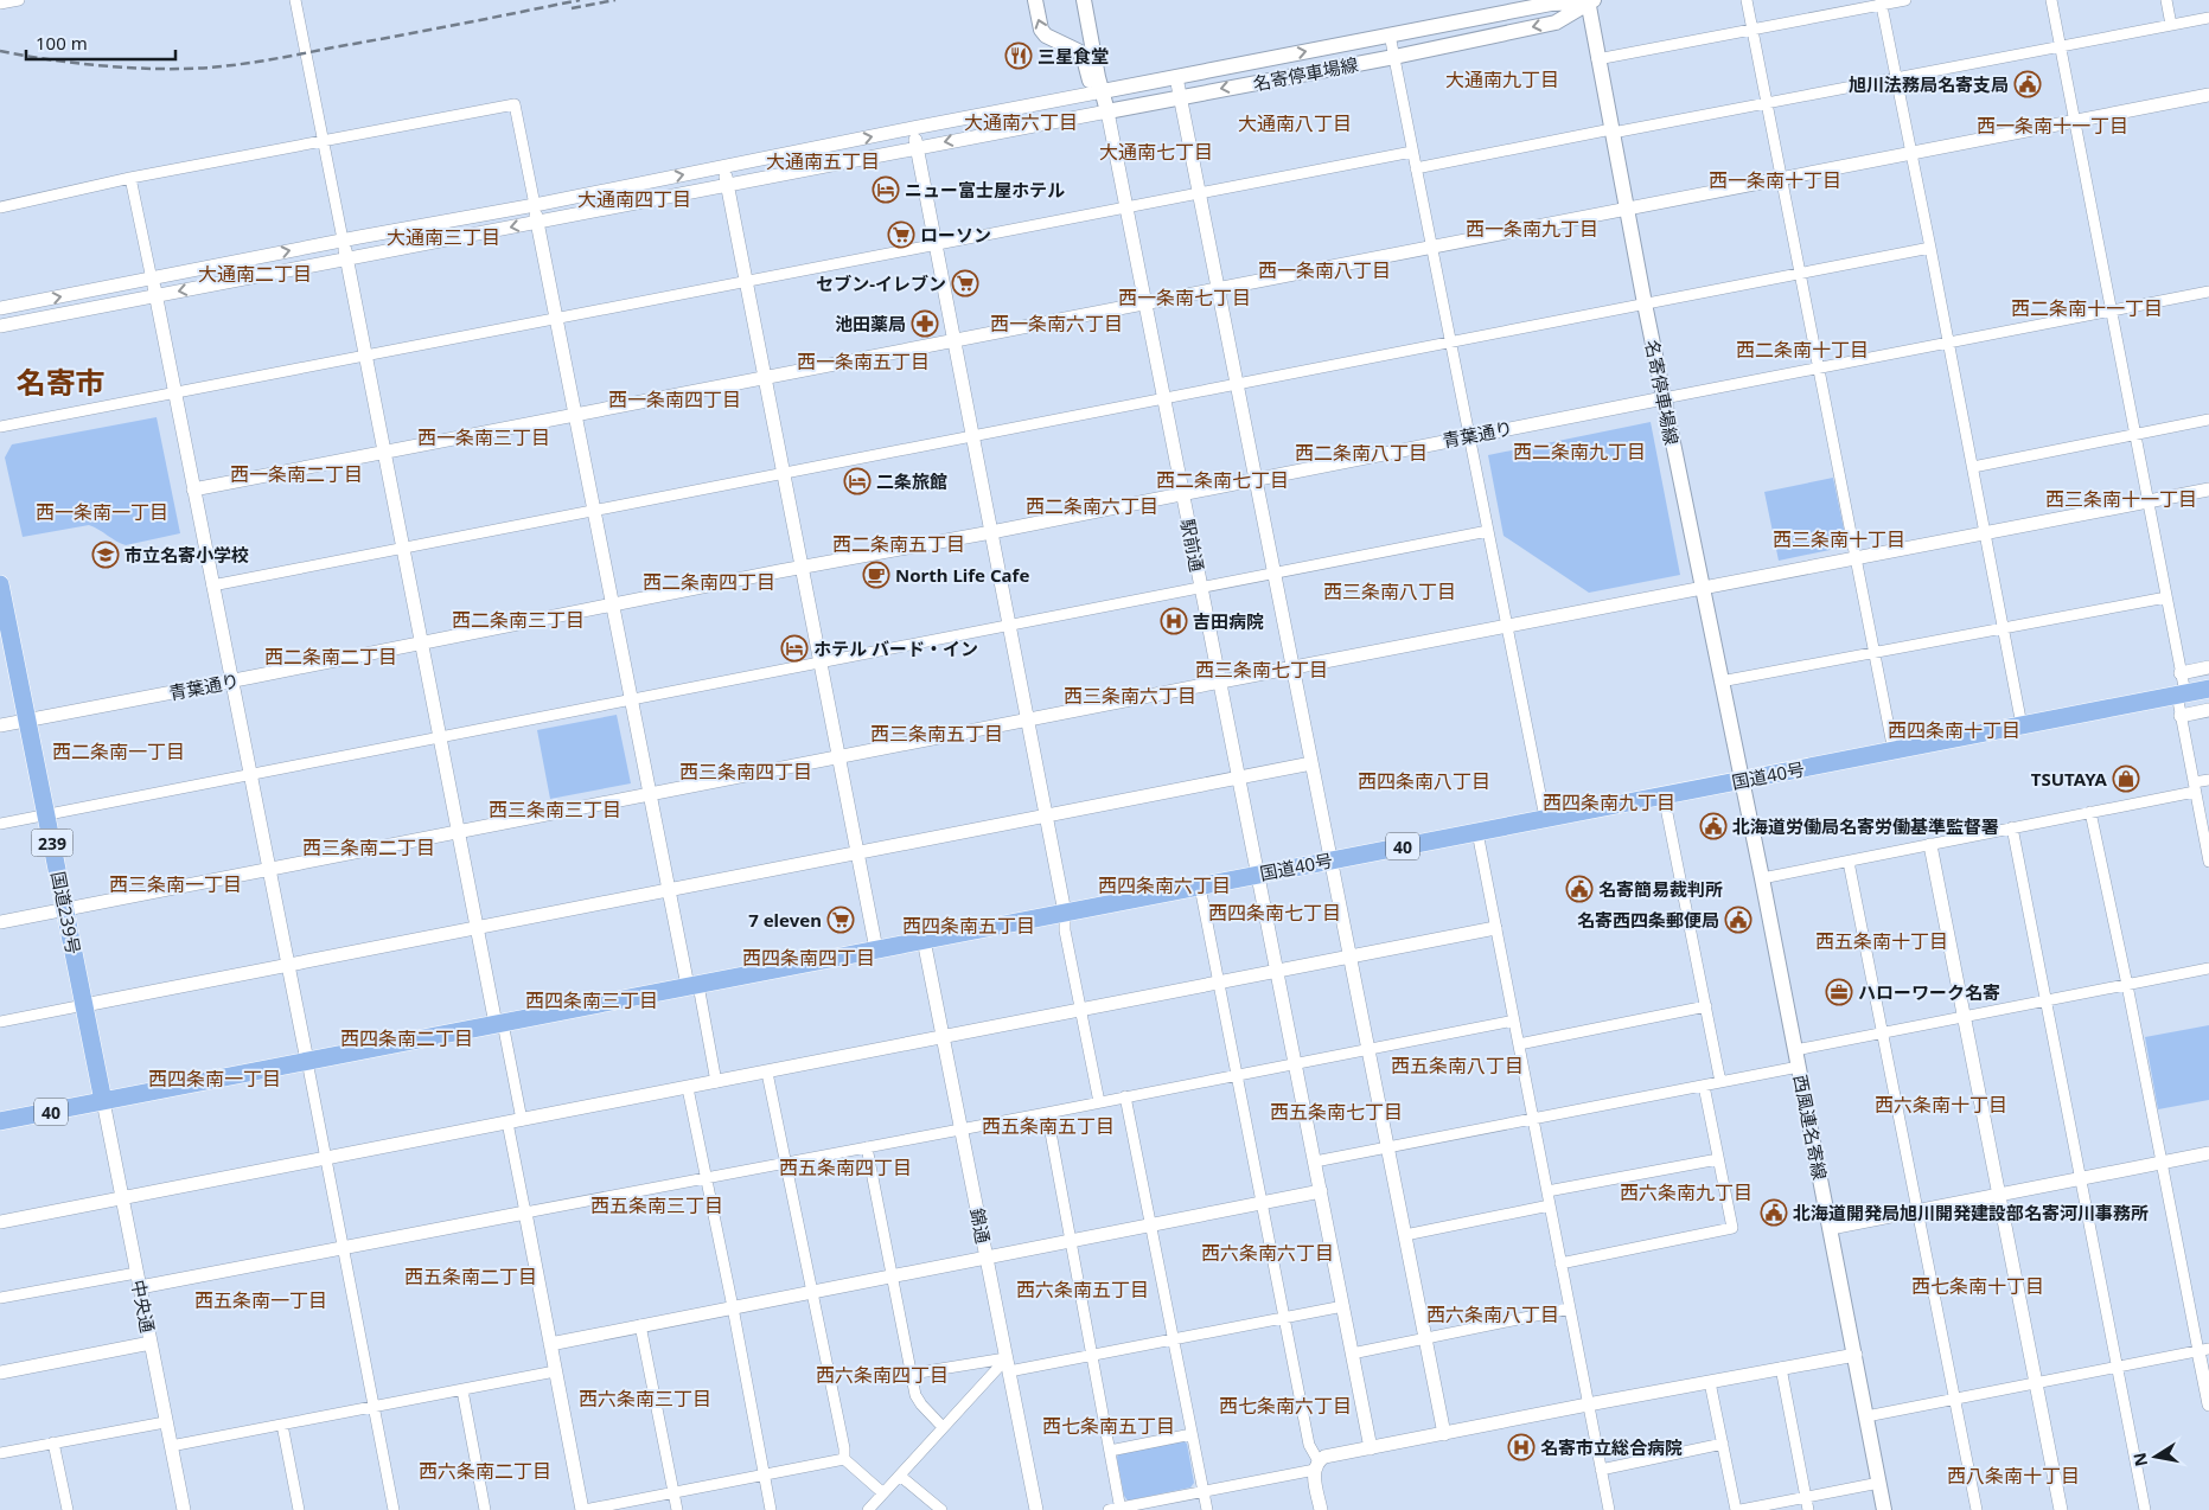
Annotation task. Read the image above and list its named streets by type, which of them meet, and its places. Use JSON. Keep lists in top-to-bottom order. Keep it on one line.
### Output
{"streets":{"highway":["国道40号","239","40","国道239号"],"main road":["名寄停車場線","西風連名寄線"],"street":["青葉通り","駅前通","錦通","中央通"]},"crossings":[["名寄停車場線","青葉通り"],["名寄停車場線","駅前通"],["名寄停車場線","国道40号"],["名寄停車場線","西風連名寄線"],["青葉通り","駅前通"],["青葉通り","国道239号"],["駅前通","国道40号"],["国道40号","国道239号"],["国道40号","西風連名寄線"],["国道40号","錦通"],["国道40号","中央通"],["国道239号","中央通"]],"districts":["大通南九丁目","大通南六丁目","大通南八丁目","西一条南十一丁目","大通南七丁目","大通南五丁目","西一条南十丁目","大通南四丁目","西一条南九丁目","大通南三丁目","西一条南八丁目","大通南二丁目","西一条南七丁目","西二条南十一丁目","西一条南六丁目","西二条南十丁目","西一条南五丁目","名寄市","西一条南四丁目","西一条南三丁目","西二条南九丁目","西二条南八丁目","西一条南二丁目","西二条南七丁目","西三条南十一丁目","西二条南六丁目","西一条南一丁目","西三条南十丁目","西二条南五丁目","西二条南四丁目","西三条南八丁目","西二条南三丁目","西二条南二丁目","西三条南七丁目","西三条南六丁目","西四条南十丁目","西三条南五丁目","西二条南一丁目","西三条南四丁目","西四条南八丁目","西四条南九丁目","西三条南三丁目","西三条南二丁目","西三条南一丁目","西四条南六丁目","西四条南七丁目","西四条南五丁目","西五条南十丁目","西四条南四丁目","西四条南三丁目","西四条南二丁目","西五条南八丁目","西四条南一丁目","西六条南十丁目","西五条南七丁目","西五条南五丁目","西五条南四丁目","西六条南九丁目","西五条南三丁目","西六条南六丁目","西五条南二丁目","西七条南十丁目","西六条南五丁目","西五条南一丁目","西六条南八丁目","西六条南四丁目","西六条南三丁目","西七条南六丁目","西七条南五丁目","西六条南二丁目","西八条南十丁目"],"places":{"restaurant":["三星食堂"],"public building":["旭川法務局名寄支局","北海道労働局名寄労働基準監督署","名寄簡易裁判所","名寄西四条郵便局","北海道開発局旭川開発建設部名寄河川事務所"],"hotel":["ニュー富士屋ホテル","二条旅館","ホテル バード・イン"],"supermarket":["ローソン","セブン-イレブン","7 eleven"],"pharmacy":["池田薬局"],"school or university":["市立名寄小学校"],"cafe":["North Life Cafe"],"hospital":["吉田病院","名寄市立総合病院"],"shop":["TSUTAYA"],"office":["ハローワーク名寄"]},"scale_bar":"100 m","north":"left"}
